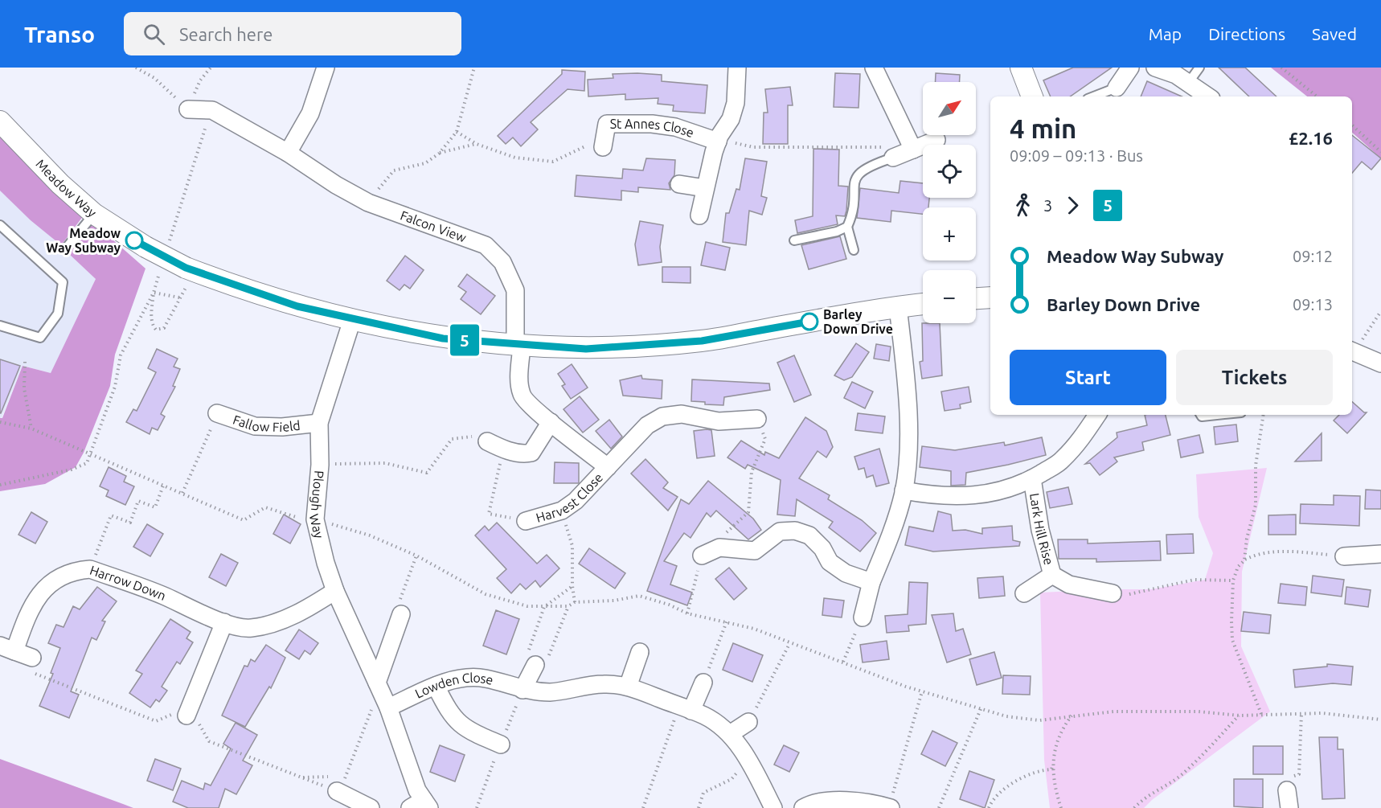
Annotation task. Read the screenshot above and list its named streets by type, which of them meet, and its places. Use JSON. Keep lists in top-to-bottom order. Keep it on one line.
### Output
{"streets":{"street":["St Annes Close","Meadow Way","Falcon View","Fallow Field","Harvest Close","Plough Way","Lark Hill Rise","Harrow Down","Lowden Close"]},"crossings":[["Meadow Way","Falcon View"],["Meadow Way","Harvest Close"],["Meadow Way","Plough Way"],["Falcon View","Harvest Close"],["Fallow Field","Plough Way"],["Plough Way","Harrow Down"],["Plough Way","Lowden Close"]],"places":["Meadow Way Subway","Barley Down Drive"],"lines":["bus line 5"],"north":"top right","page":{"header":"Transo","search":"Search here","nav":["Map","Directions","Saved"],"on_map":"5","map_buttons":["+","−"],"heading":["4 min","09:09 – 09:13 · Bus","£2.16"],"legs":["3","5"],"list":[{"name":"Meadow Way Subway","value":"09:12"},{"name":"Barley Down Drive","value":"09:13"}],"buttons":["Start","Tickets"]}}
